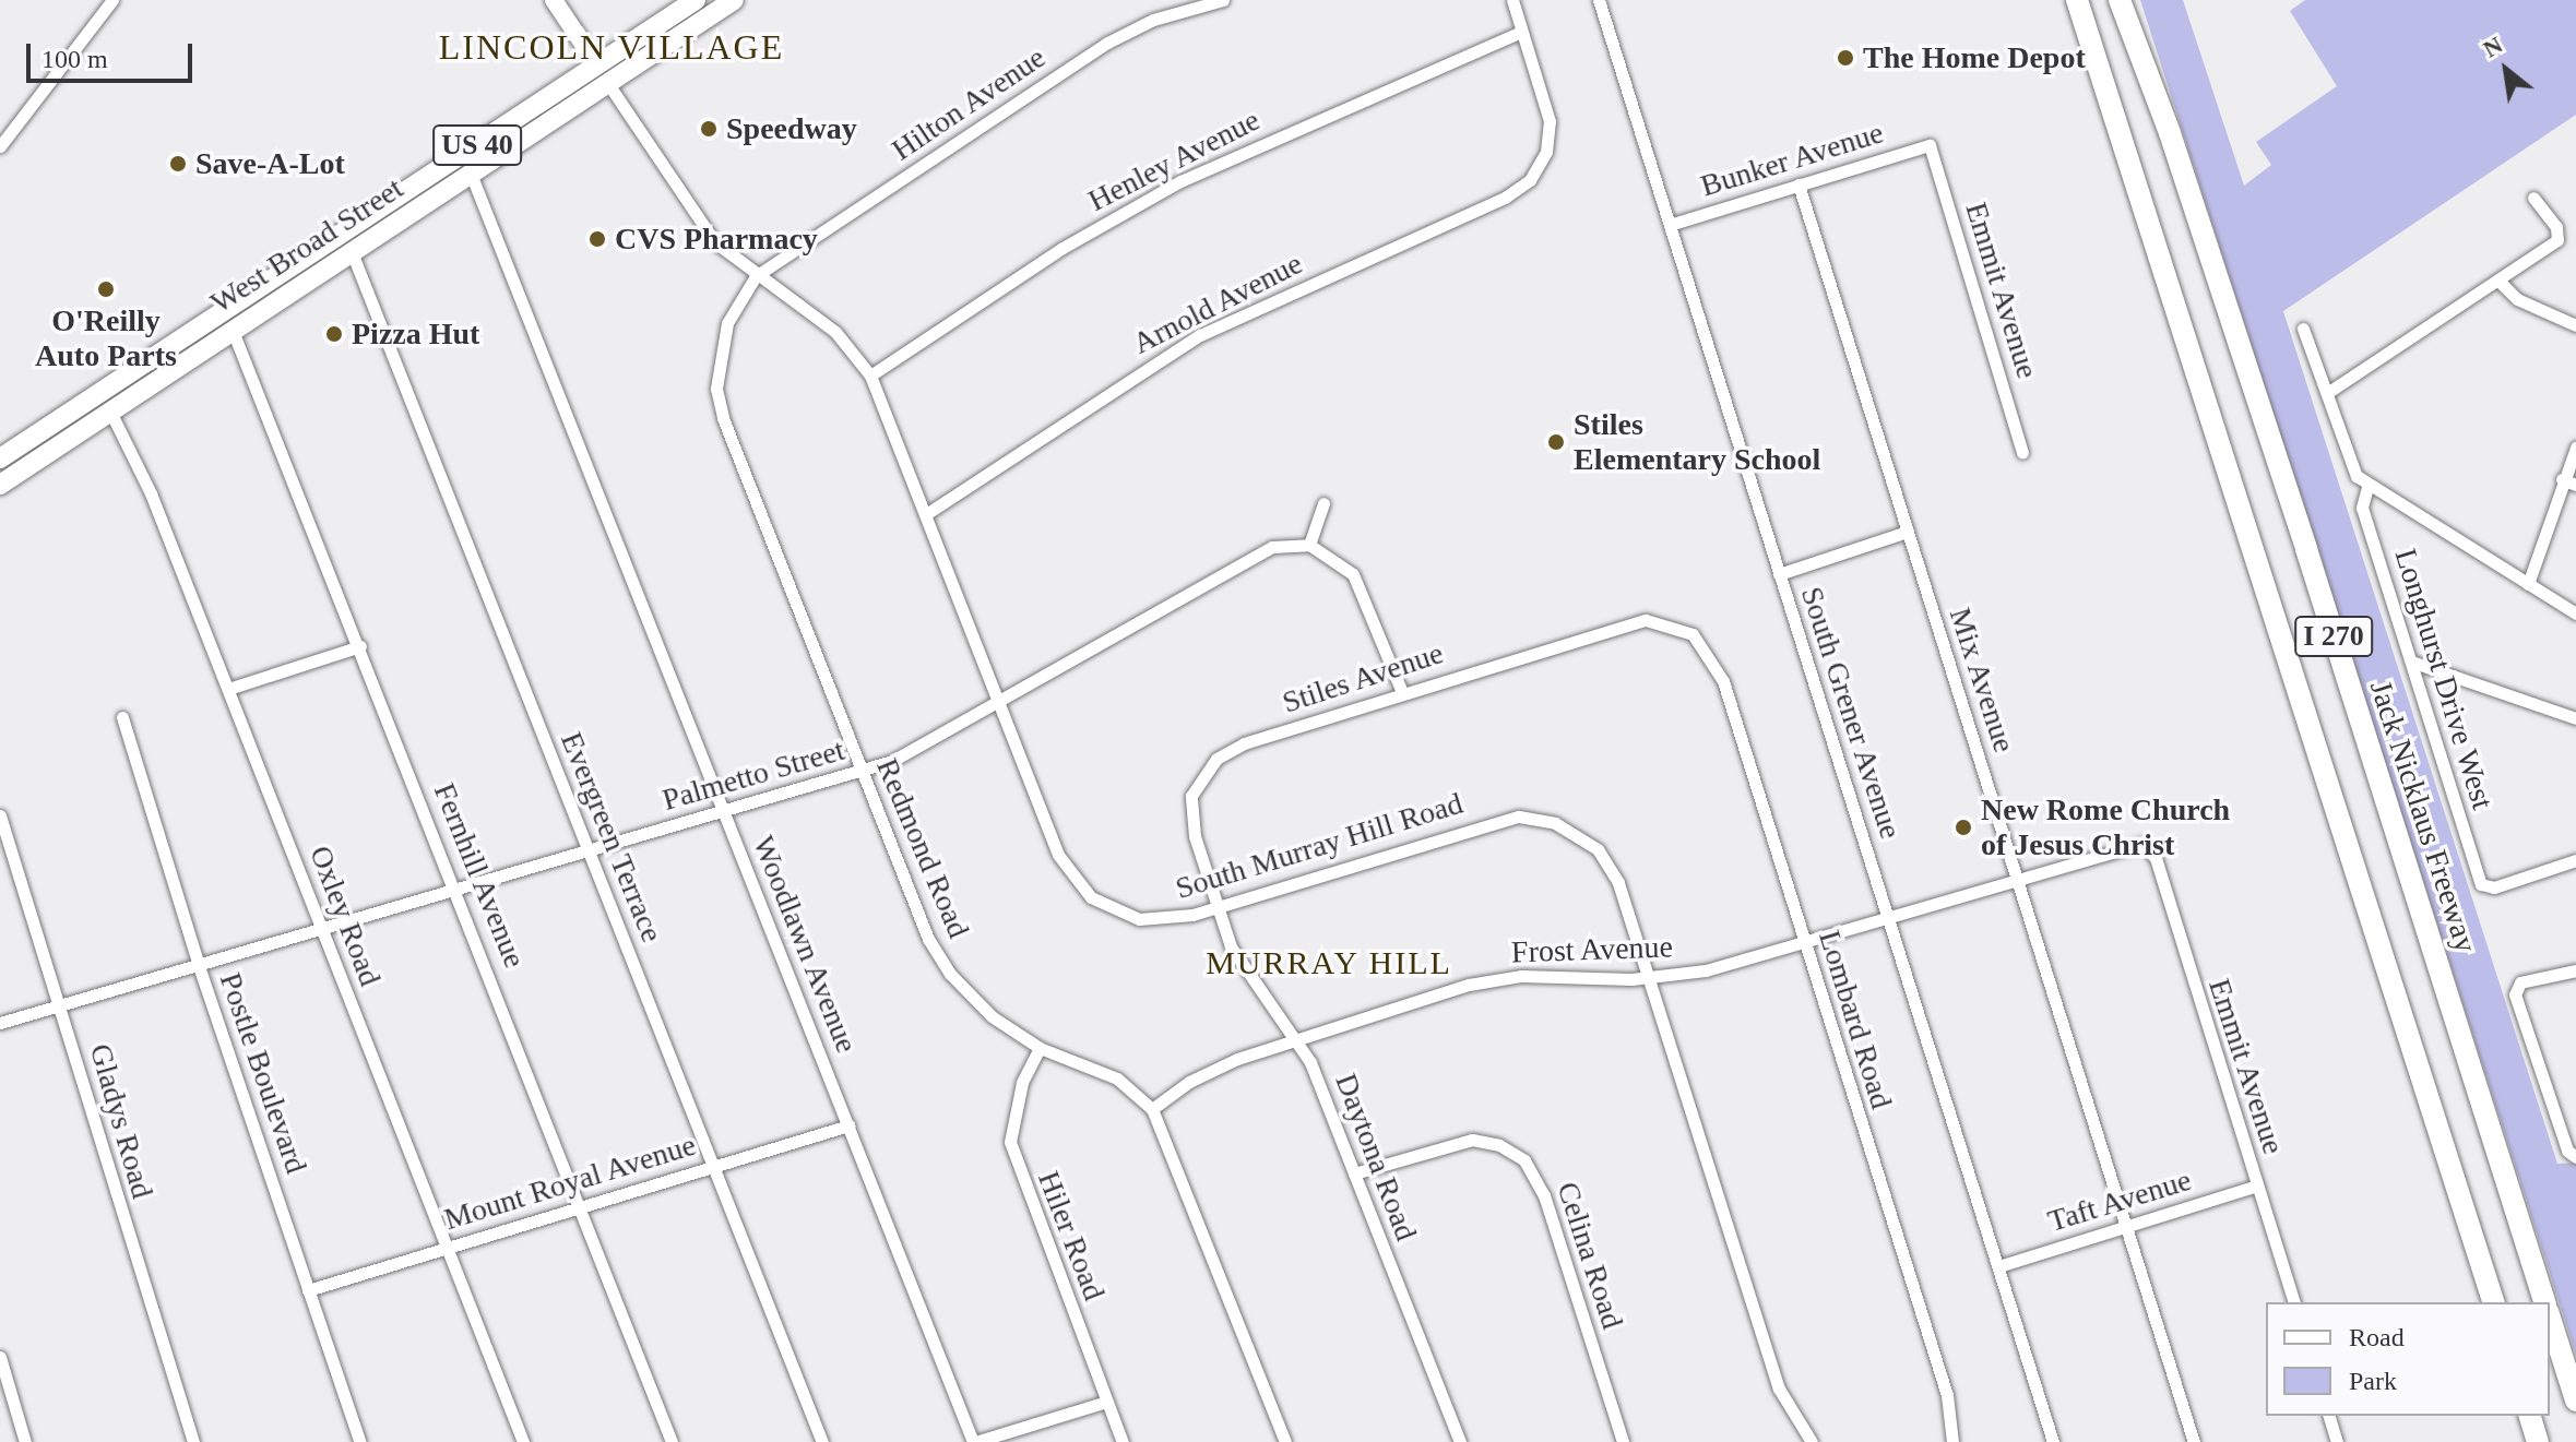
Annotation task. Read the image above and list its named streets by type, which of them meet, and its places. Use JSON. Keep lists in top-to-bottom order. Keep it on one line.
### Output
{"streets":{"highway":["I 270","Jack Nicklaus Freeway"],"main road":["US 40","West Broad Street"],"street":["Hilton Avenue","Bunker Avenue","Henley Avenue","Emmit Avenue","Arnold Avenue","Stiles Avenue","Longhurst Drive West","Mix Avenue","South Grener Avenue","Palmetto Street","Evergreen Terrace","South Murray Hill Road","Redmond Road","Fernhill Avenue","Oxley Road","Woodlawn Avenue","Frost Avenue","Lombard Road","Postle Boulevard","Gladys Road","Daytona Road","Mount Royal Avenue","Taft Avenue","Hiler Road","Celina Road"]},"crossings":[["Hilton Avenue","South Murray Hill Road"],["Hilton Avenue","Redmond Road"],["Bunker Avenue","Emmit Avenue"],["Bunker Avenue","Mix Avenue"],["Bunker Avenue","South Grener Avenue"],["Henley Avenue","Arnold Avenue"],["Henley Avenue","South Murray Hill Road"],["West Broad Street","Evergreen Terrace"],["West Broad Street","South Murray Hill Road"],["West Broad Street","Fernhill Avenue"],["West Broad Street","Oxley Road"],["West Broad Street","Woodlawn Avenue"],["Emmit Avenue","Frost Avenue"],["Emmit Avenue","Taft Avenue"],["Arnold Avenue","South Murray Hill Road"],["Stiles Avenue","South Murray Hill Road"],["Stiles Avenue","Lombard Road"],["Stiles Avenue","Daytona Road"],["Mix Avenue","Frost Avenue"],["Mix Avenue","Taft Avenue"],["South Grener Avenue","Frost Avenue"],["South Grener Avenue","Taft Avenue"],["Palmetto Street","Evergreen Terrace"],["Palmetto Street","South Murray Hill Road"],["Palmetto Street","Redmond Road"],["Palmetto Street","Fernhill Avenue"],["Palmetto Street","Oxley Road"],["Palmetto Street","Woodlawn Avenue"],["Palmetto Street","Postle Boulevard"],["Palmetto Street","Gladys Road"],["Evergreen Terrace","Mount Royal Avenue"],["South Murray Hill Road","Redmond Road"],["South Murray Hill Road","Frost Avenue"],["South Murray Hill Road","Daytona Road"],["Redmond Road","Frost Avenue"],["Redmond Road","Hiler Road"],["Fernhill Avenue","Mount Royal Avenue"],["Oxley Road","Mount Royal Avenue"],["Woodlawn Avenue","Mount Royal Avenue"],["Frost Avenue","Lombard Road"],["Frost Avenue","Daytona Road"],["Postle Boulevard","Mount Royal Avenue"],["Daytona Road","Celina Road"]],"districts":["LINCOLN VILLAGE","MURRAY HILL"],"places":["The Home Depot","Speedway","Save-A-Lot","CVS Pharmacy","O'Reilly Auto Parts","Pizza Hut","Stiles Elementary School","New Rome Church of Jesus Christ"],"legend":["Road","Park"],"scale_bar":"100 m","north":"top left"}
